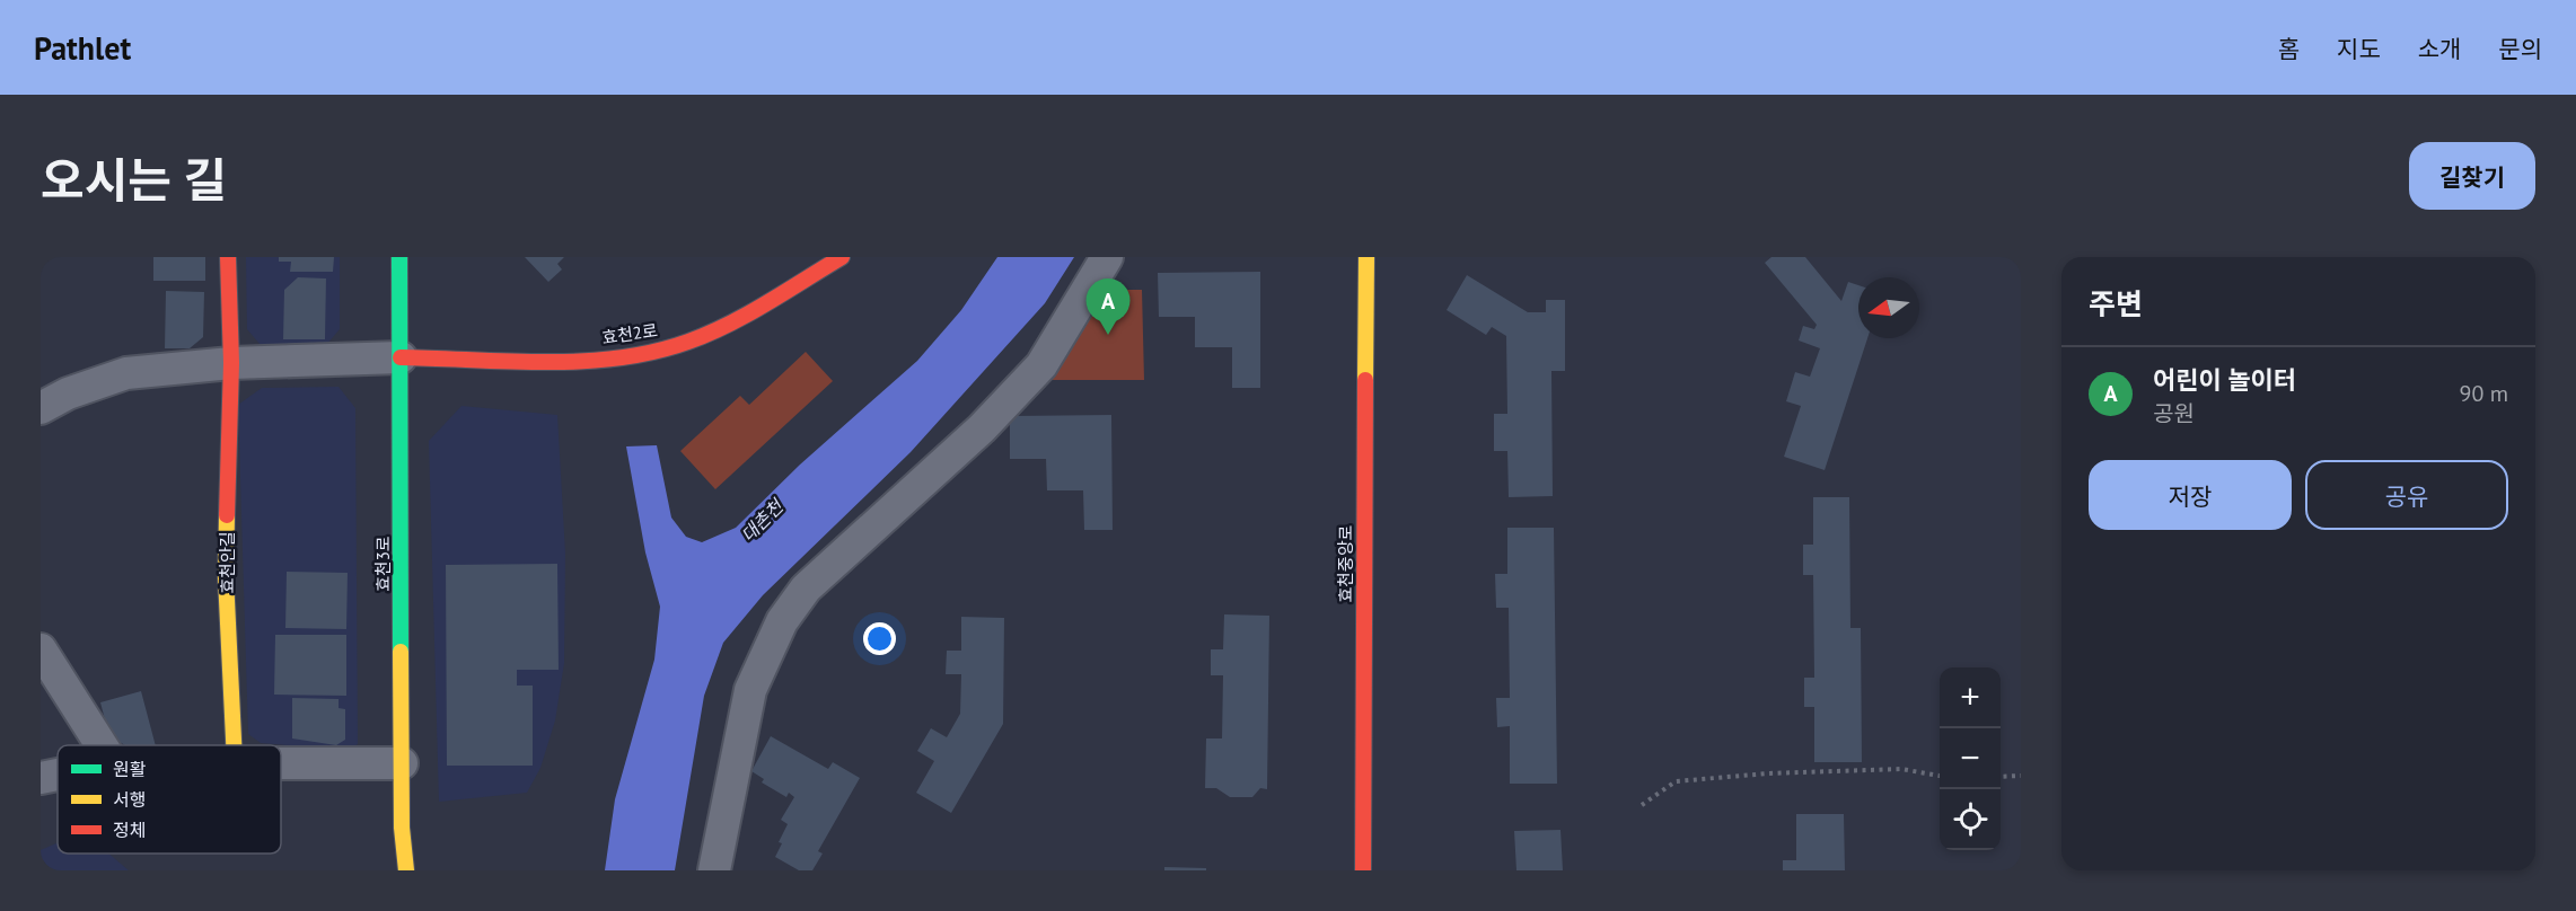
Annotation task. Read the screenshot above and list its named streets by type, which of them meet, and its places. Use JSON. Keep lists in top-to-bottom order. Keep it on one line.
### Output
{"streets":{"street":["효천2로","효천안길","효천3로","효천중앙로"]},"crossings":[["효천2로","효천3로"]],"water":["대촌천"],"legend":["원활","서행","정체"],"north":"left","page":{"header":"Pathlet","nav":["홈","지도","소개","문의"],"title":"오시는 길","buttons":["길찾기",["저장","공유"]],"heading":"주변","pins":"A","list":[{"mark":"A","name":"어린이 놀이터","note":"공원","value":"90 m"}],"map_buttons":["+","−"]}}
